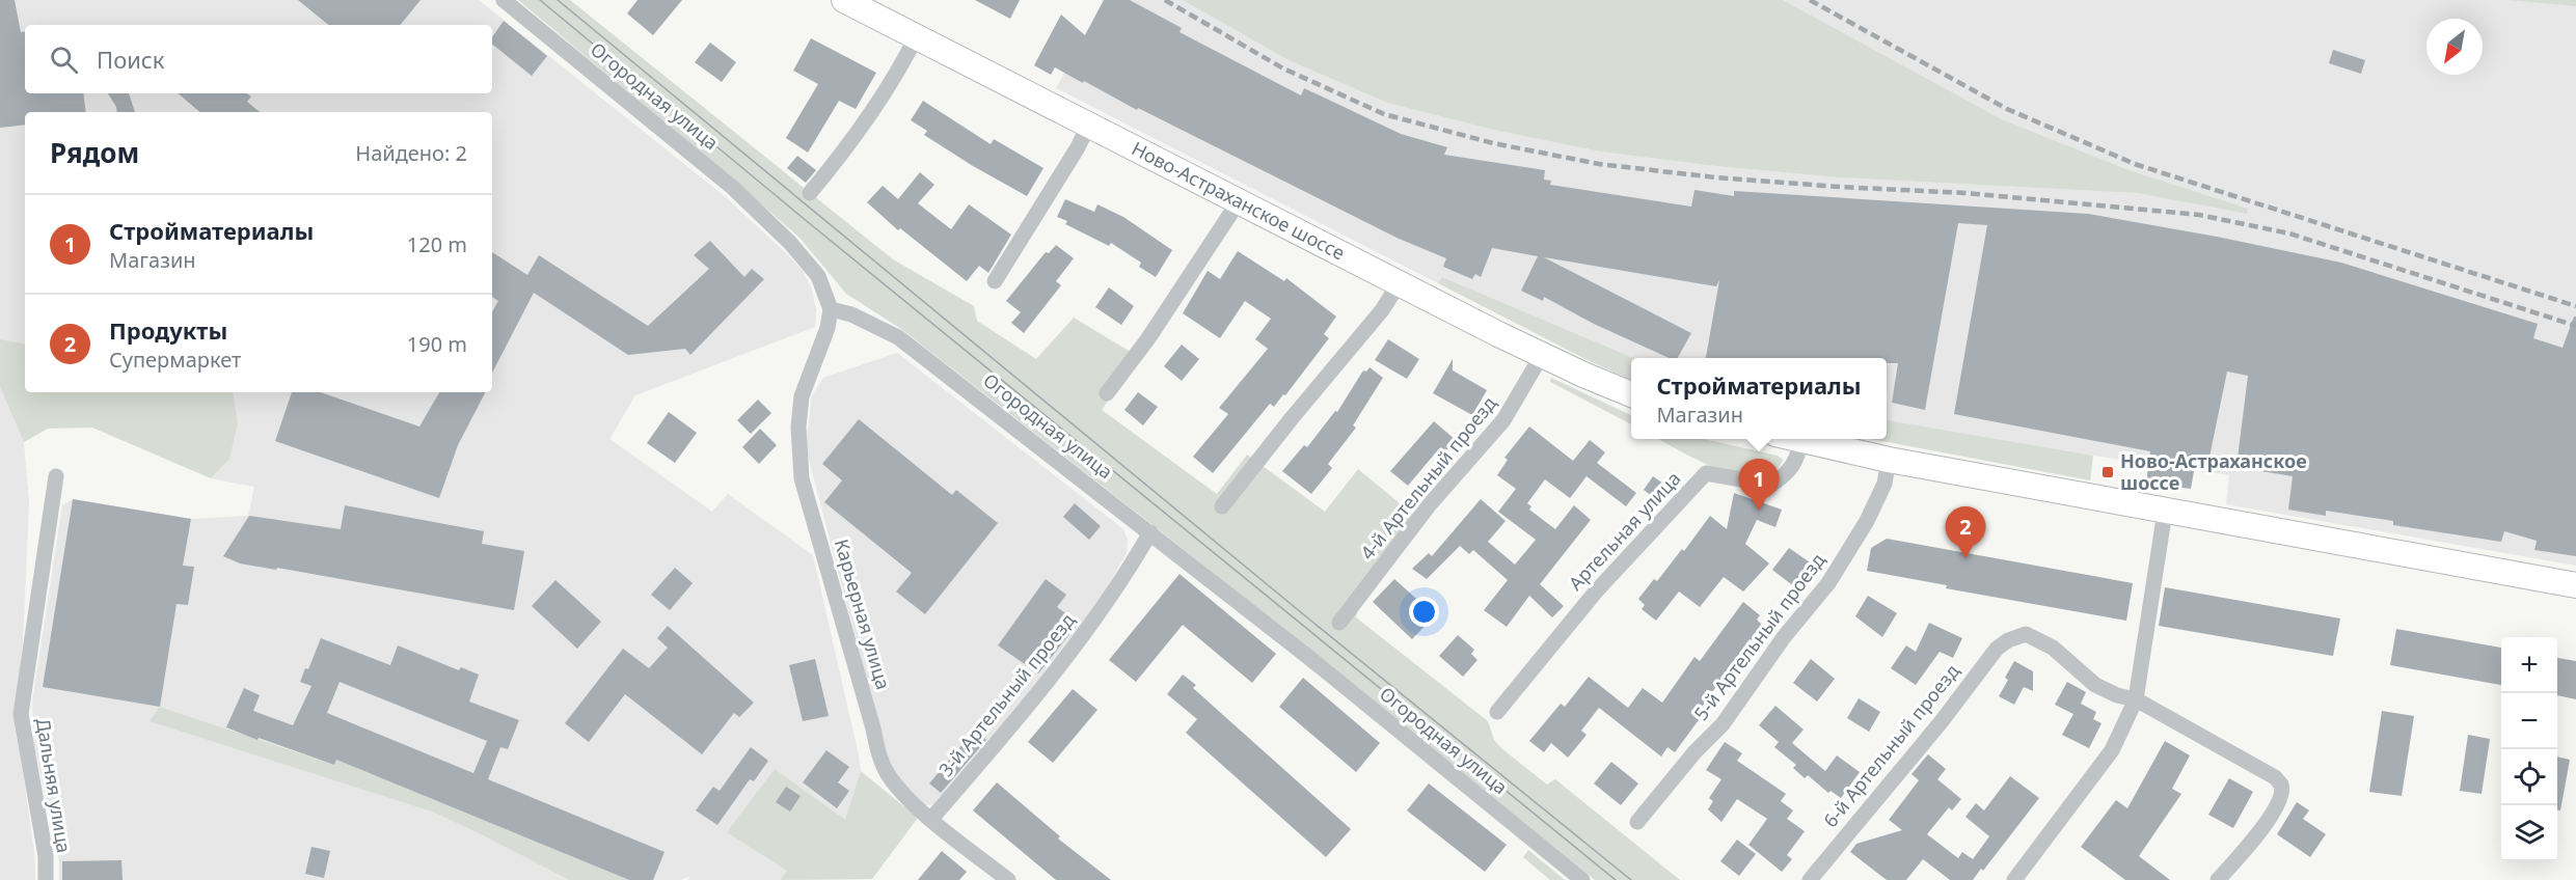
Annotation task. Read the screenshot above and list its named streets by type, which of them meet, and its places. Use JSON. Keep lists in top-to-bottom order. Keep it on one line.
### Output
{"streets":{"main road":["Ново-Астраханское шоссе"],"street":["Огородная улица","4-й Артельный проезд","Артельная улица","Карьерная улица","5-й Артельный проезд","3-й Артельный проезд","6-й Артельный проезд","Дальняя улица"]},"crossings":[["Огородная улица","Карьерная улица"],["Огородная улица","3-й Артельный проезд"],["Ново-Астраханское шоссе","4-й Артельный проезд"],["Карьерная улица","3-й Артельный проезд"]],"places":{"transit":["Ново-Астраханское шоссе"]},"north":"bottom left","page":{"search":"Поиск","heading":["Рядом","Найдено: 2"],"list":[{"mark":"1","name":"Стройматериалы","note":"Магазин","value":"120 m"},{"mark":"2","name":"Продукты","note":"Супермаркет","value":"190 m"}],"popup":["Стройматериалы","Магазин"],"pins":["1","2"],"map_buttons":["+","−"]}}
